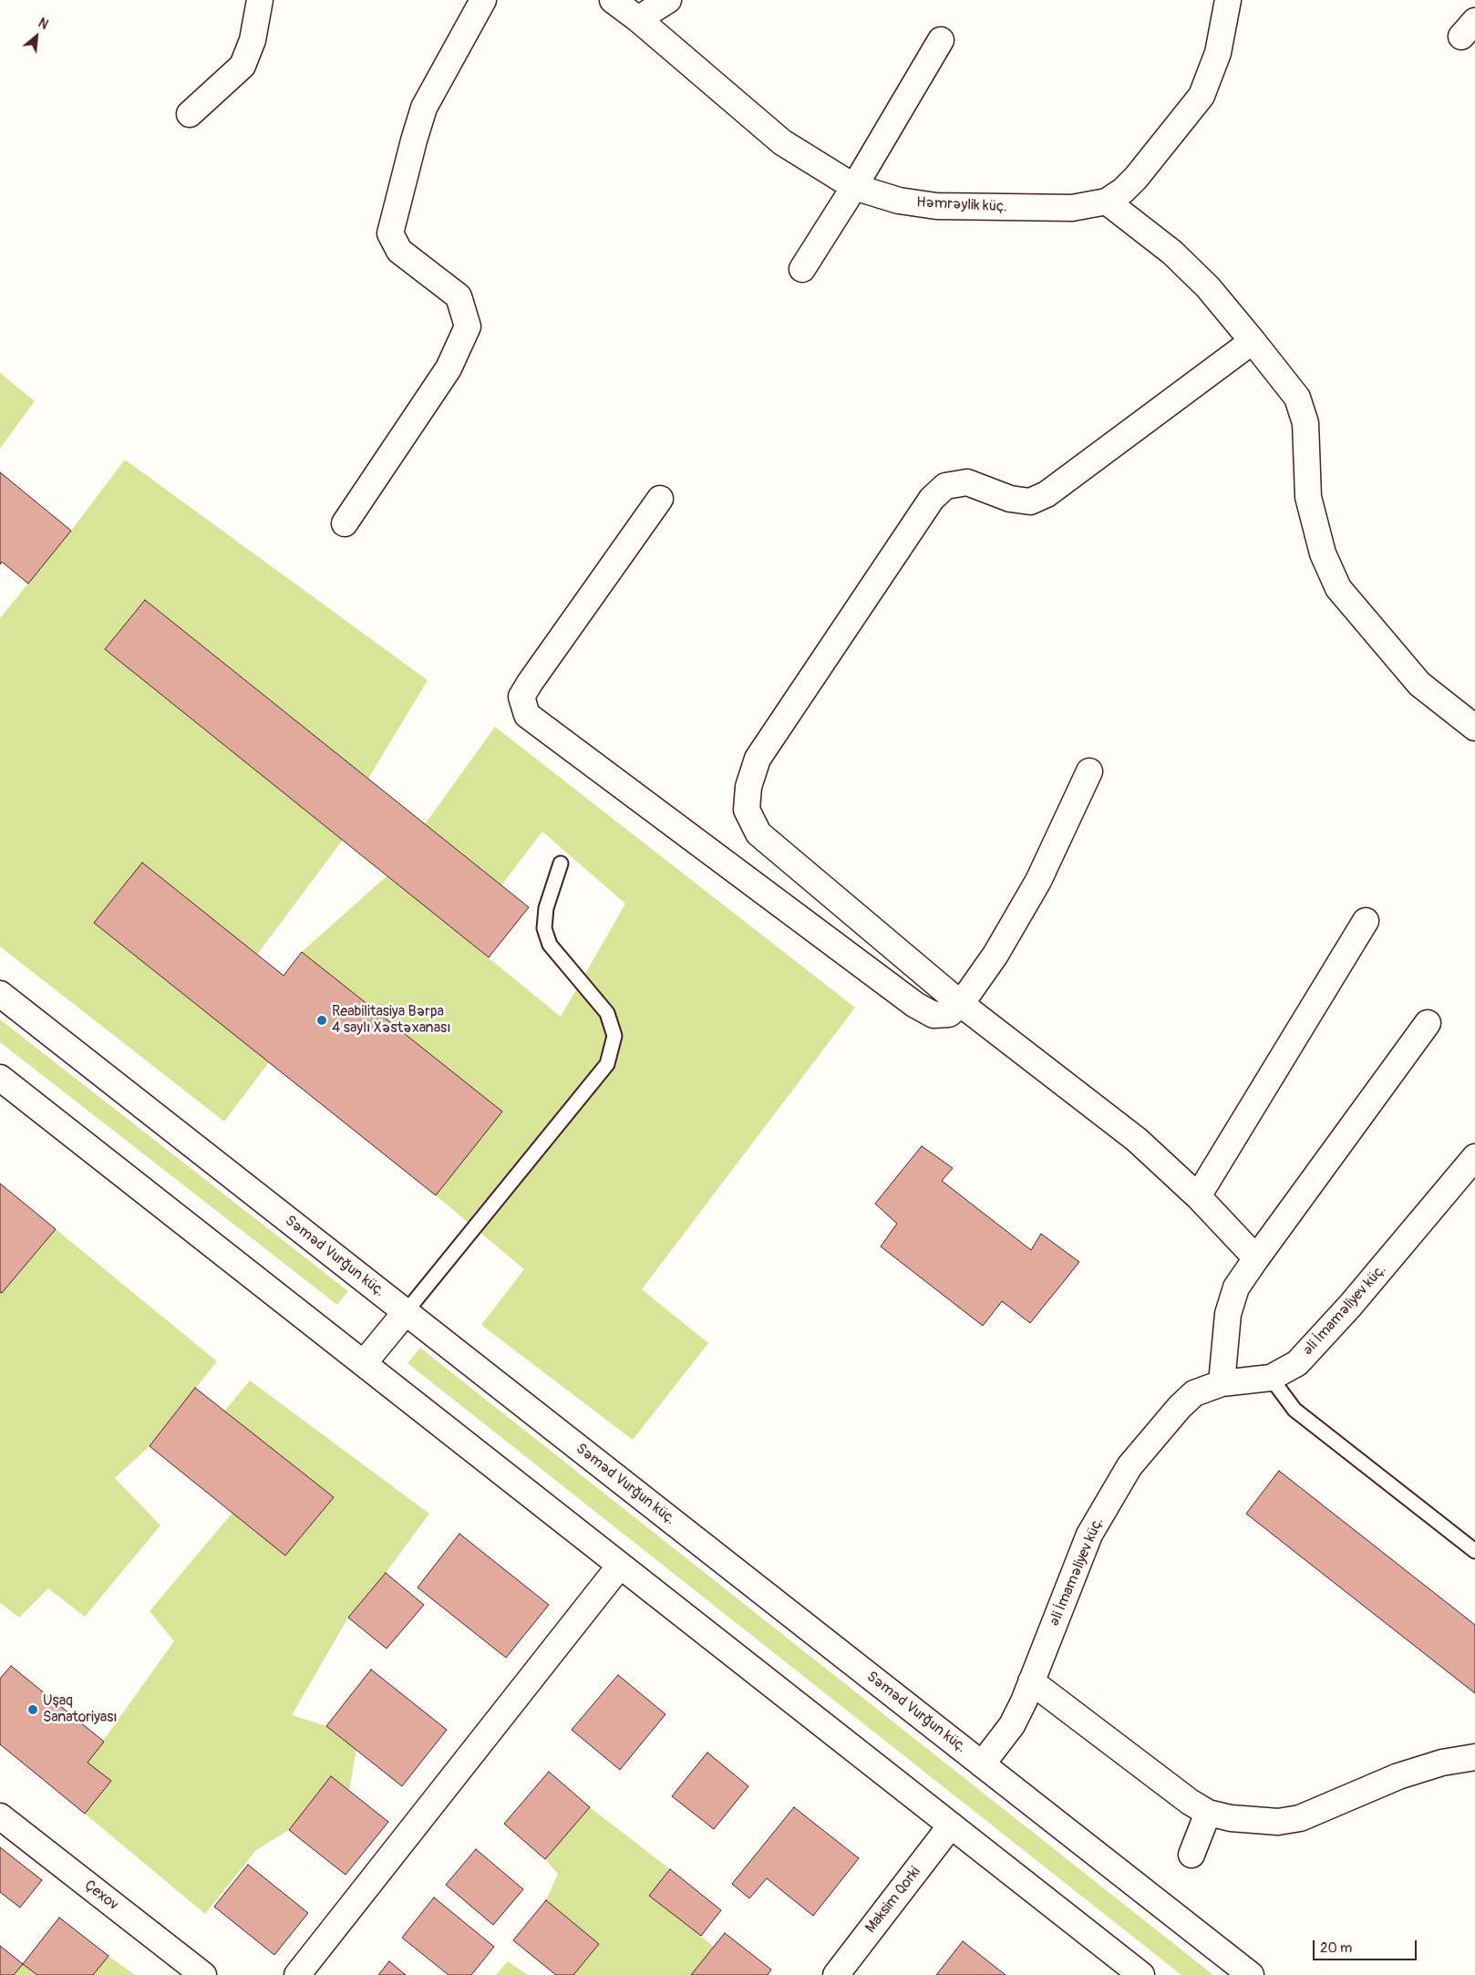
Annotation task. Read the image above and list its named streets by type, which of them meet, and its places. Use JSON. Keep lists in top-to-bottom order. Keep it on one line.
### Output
{"streets":{"street":["Həmrəylik küç.","Səməd Vurğun küç.","Əli İmaməliyev küç.","Çexov","Maksim Qorki"]},"crossings":[["Səməd Vurğun küç.","Əli İmaməliyev küç."]],"places":["Reabilitasiya Bәrpa 4 saylı Xəstəxanası","Uşaq Sanatoriyası"],"scale_bar":"20 m","north":"top right"}
